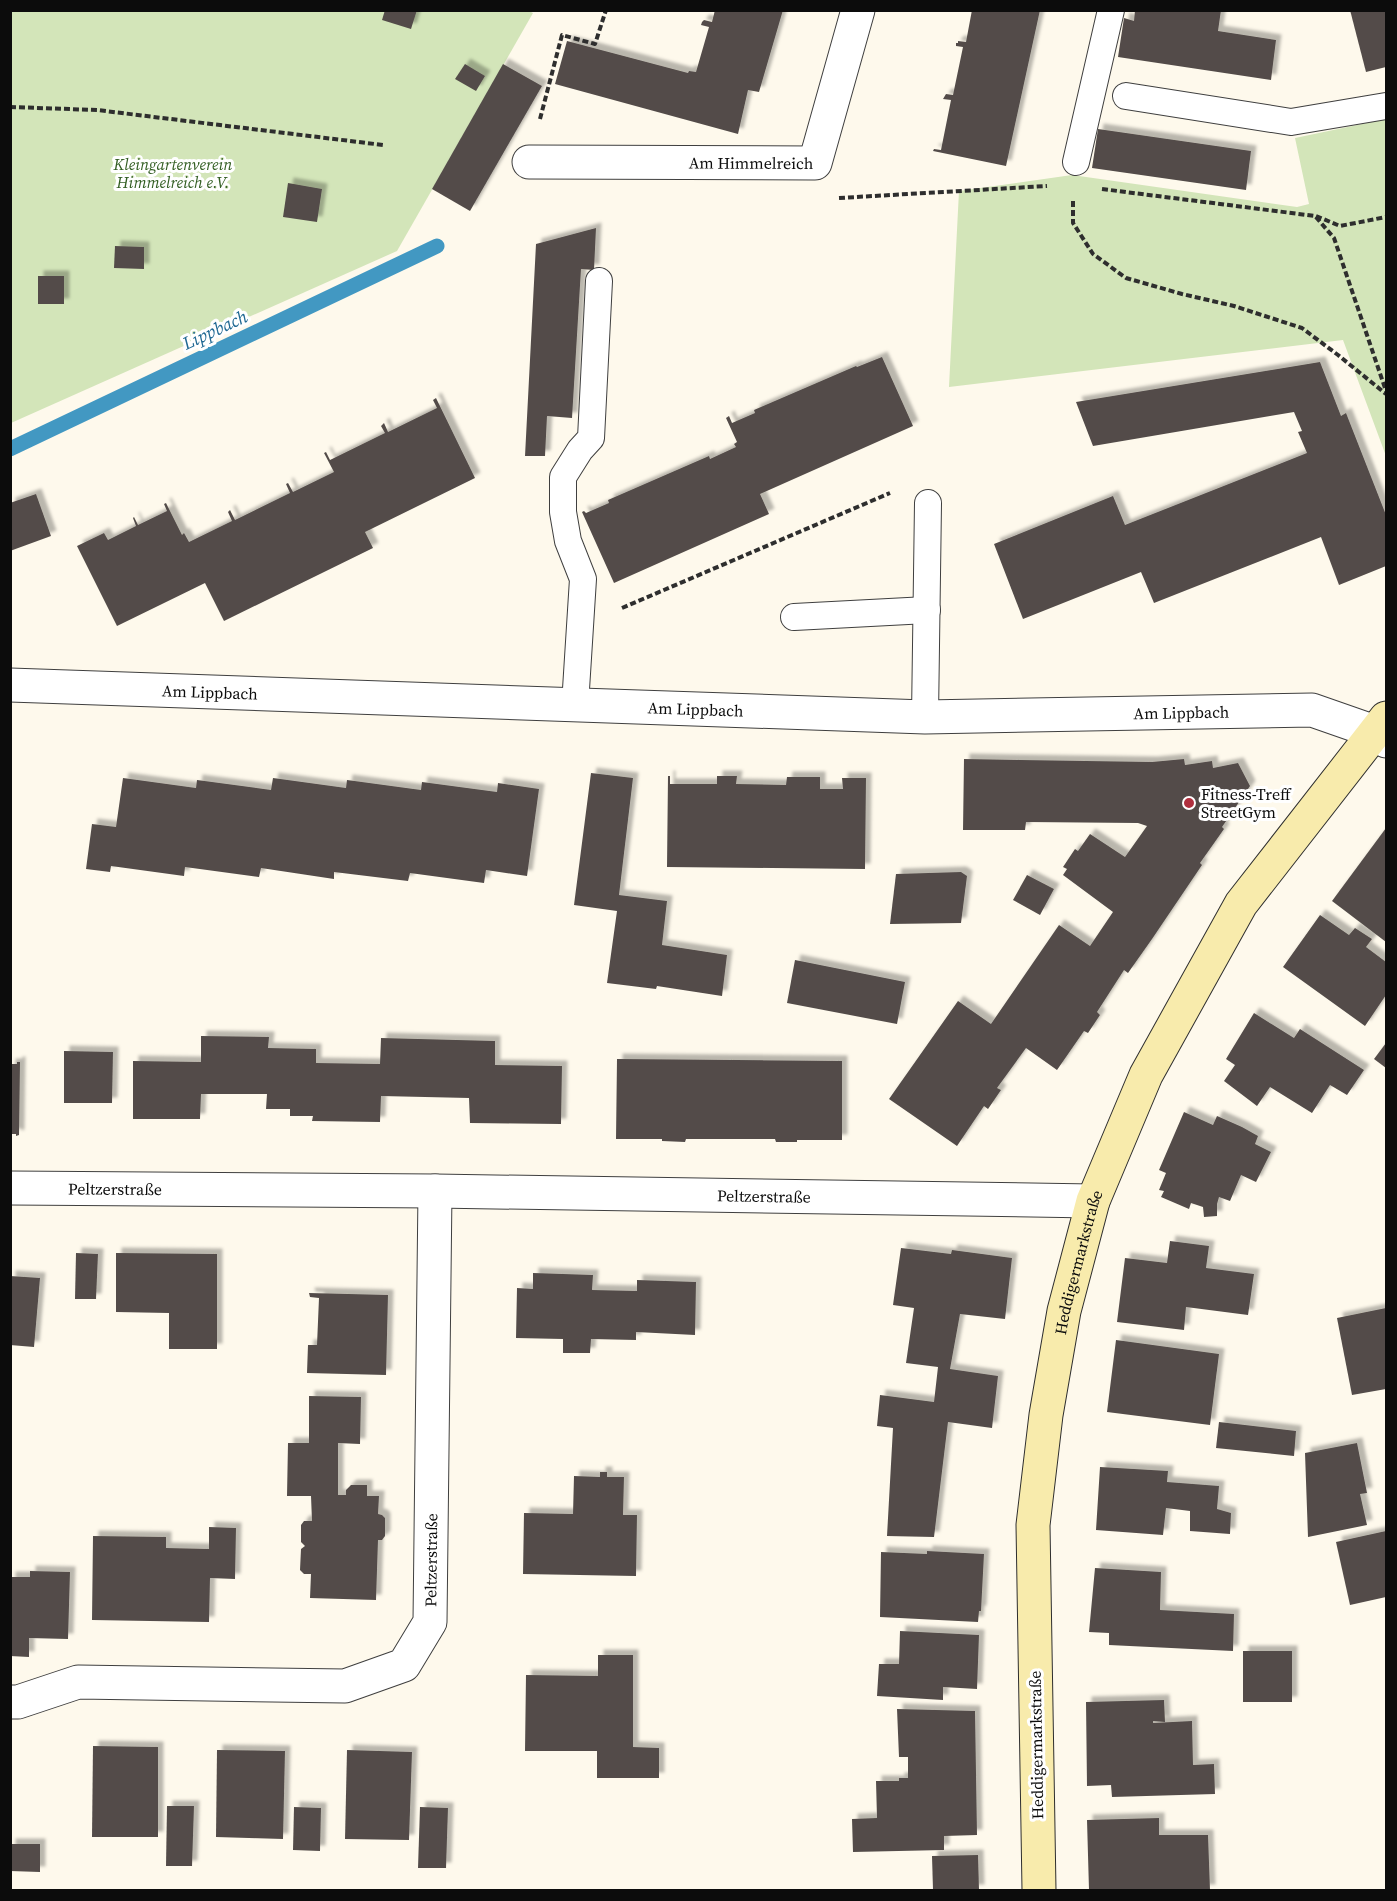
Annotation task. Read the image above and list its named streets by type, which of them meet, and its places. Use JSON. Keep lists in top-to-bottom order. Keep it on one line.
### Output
{"streets":{"street":["Am Himmelreich","Am Lippbach","Peltzerstraße","Heddigermarkstraße"]},"crossings":[["Am Lippbach","Heddigermarkstraße"],["Peltzerstraße","Heddigermarkstraße"]],"water":["Lippbach"],"parks":["Kleingartenverein Himmelreich e.V."],"places":["Fitness-Treff StreetGym"]}
